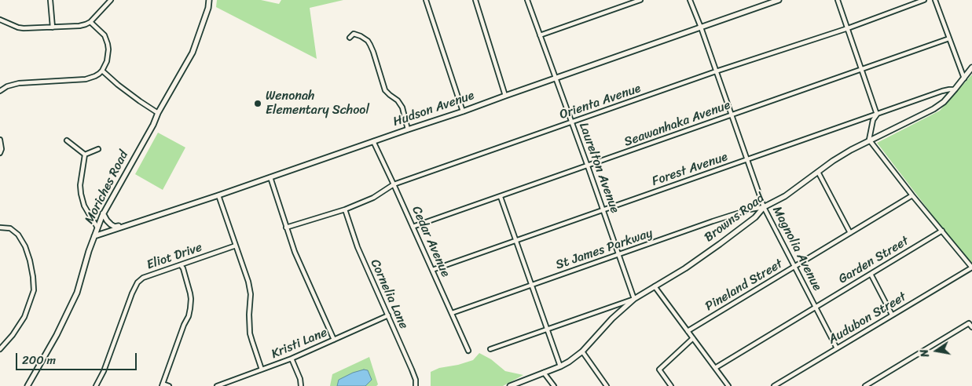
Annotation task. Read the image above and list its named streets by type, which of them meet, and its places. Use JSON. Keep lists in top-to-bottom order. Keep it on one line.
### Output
{"streets":{"street":["Orienta Avenue","Hudson Avenue","Seawanhaka Avenue","Laurelton Avenue","Forest Avenue","Moriches Road","Browns Road","Cedar Avenue","Magnolia Avenue","St James Parkway","Eliot Drive","Garden Street","Pineland Street","Cornelia Lane","Audubon Street","Kristi Lane"]},"crossings":[["Orienta Avenue","Laurelton Avenue"],["Orienta Avenue","Cedar Avenue"],["Orienta Avenue","Magnolia Avenue"],["Orienta Avenue","Cornelia Lane"],["Hudson Avenue","Laurelton Avenue"],["Hudson Avenue","Moriches Road"],["Hudson Avenue","Cedar Avenue"],["Hudson Avenue","Magnolia Avenue"],["Seawanhaka Avenue","Laurelton Avenue"],["Seawanhaka Avenue","Cedar Avenue"],["Seawanhaka Avenue","Magnolia Avenue"],["Laurelton Avenue","Forest Avenue"],["Laurelton Avenue","Browns Road"],["Laurelton Avenue","St James Parkway"],["Forest Avenue","Browns Road"],["Forest Avenue","Cedar Avenue"],["Forest Avenue","Magnolia Avenue"],["Browns Road","Magnolia Avenue"],["Browns Road","St James Parkway"],["Cedar Avenue","St James Parkway"],["Magnolia Avenue","St James Parkway"],["Magnolia Avenue","Garden Street"],["Magnolia Avenue","Pineland Street"],["Magnolia Avenue","Audubon Street"],["Cornelia Lane","Kristi Lane"]],"places":["Wenonah Elementary School"],"scale_bar":"200 m","north":"left"}
